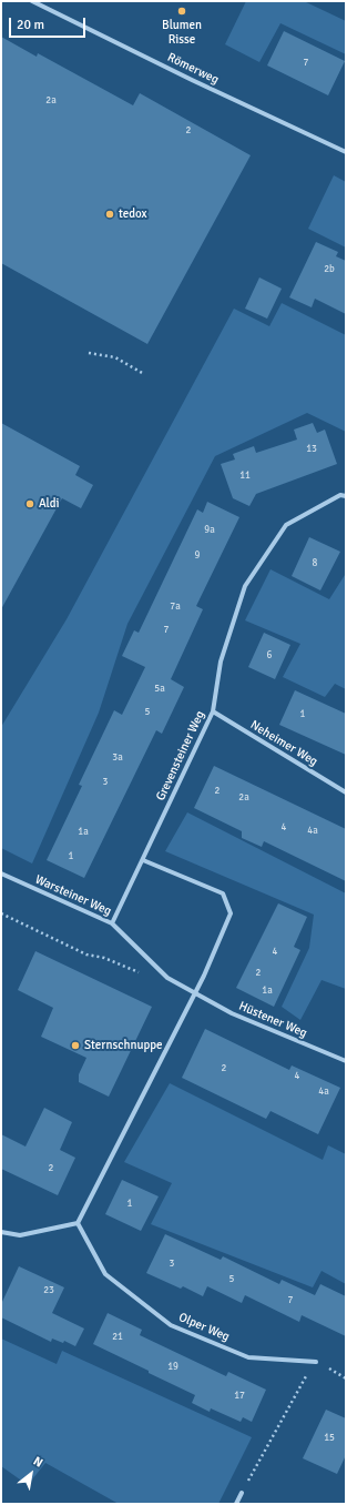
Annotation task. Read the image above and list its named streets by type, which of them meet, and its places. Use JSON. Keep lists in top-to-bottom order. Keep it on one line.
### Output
{"streets":{"street":["Römerweg","Neheimer Weg","Grevensteiner Weg","Warsteiner Weg","Hüstener Weg","Olper Weg"]},"crossings":[["Neheimer Weg","Grevensteiner Weg"],["Grevensteiner Weg","Warsteiner Weg"],["Warsteiner Weg","Hüstener Weg"]],"places":["Blumen Risse","tedox","Aldi","Sternschnuppe"],"house_numbers":["7","2a","2","2b","13","11","9a","9","8","7a","7","6","5a","5","1","3a","3","2","2a","4","4a","1a","1","4","2","1a","2","4","4a","2","1","3","5","23","7","21","19","17","15"],"scale_bar":"20 m","north":"top right"}
